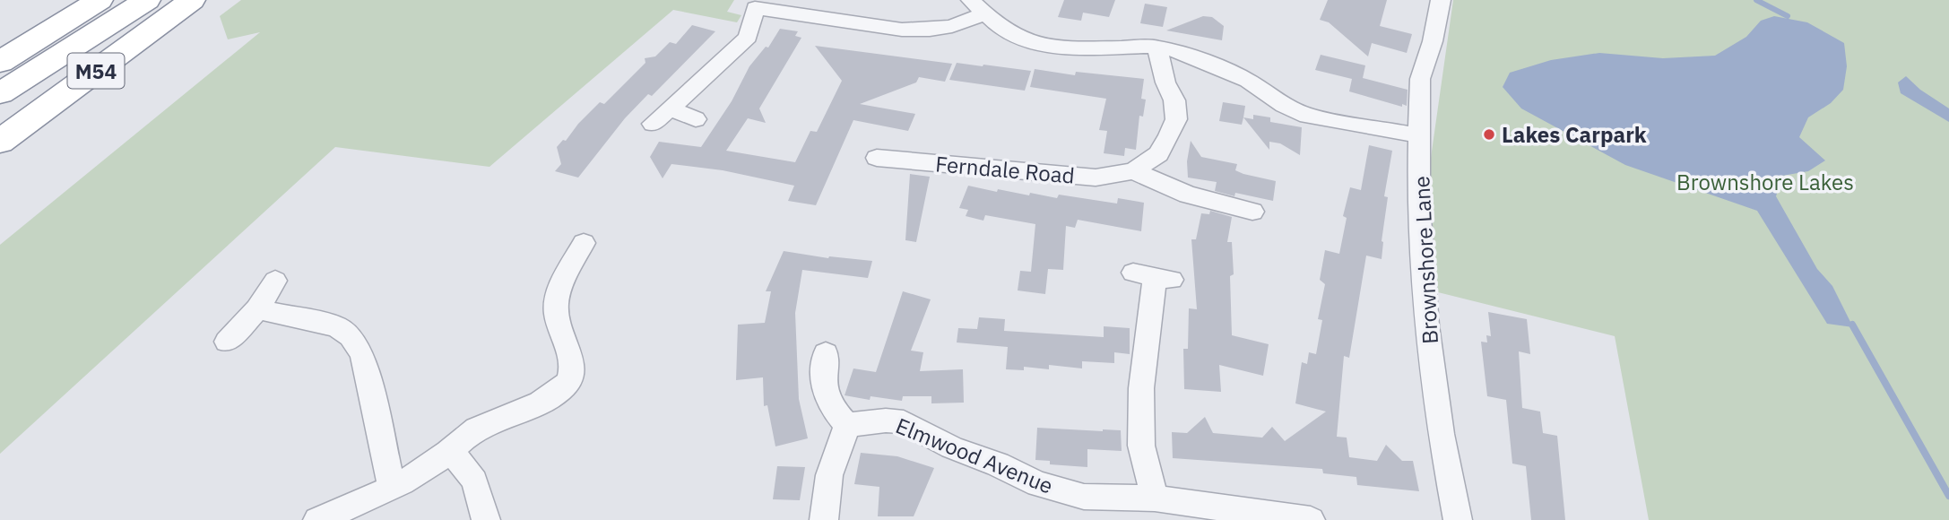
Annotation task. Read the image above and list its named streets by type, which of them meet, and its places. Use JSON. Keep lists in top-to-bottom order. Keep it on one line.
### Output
{"streets":{"highway":["M54"],"street":["Ferndale Road","Brownshore Lane","Elmwood Avenue"]},"parks":["Brownshore Lakes"],"places":["Lakes Carpark"]}
